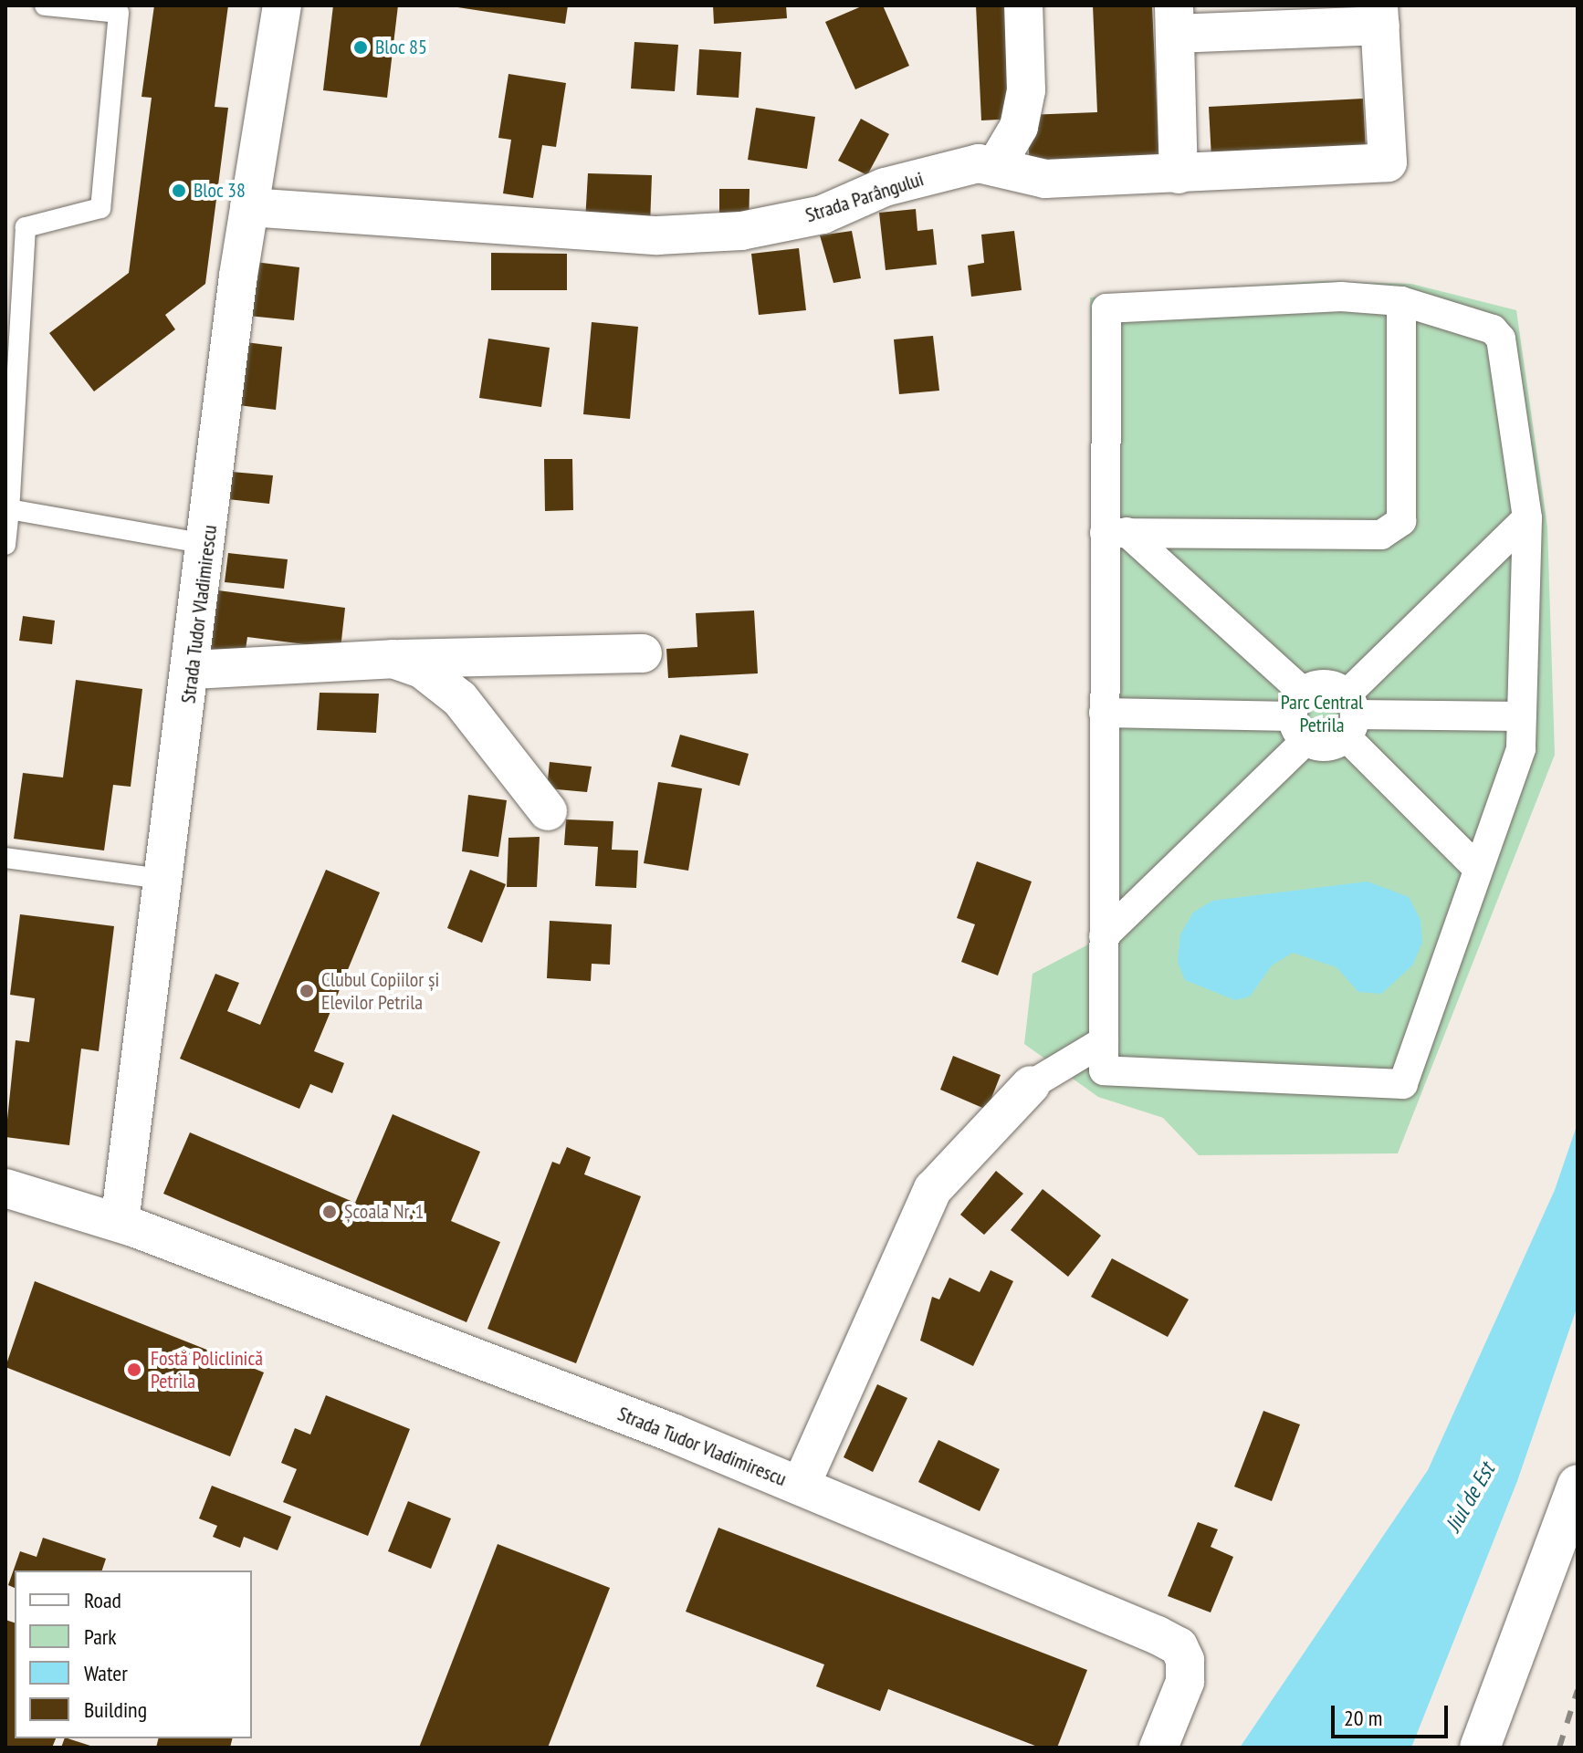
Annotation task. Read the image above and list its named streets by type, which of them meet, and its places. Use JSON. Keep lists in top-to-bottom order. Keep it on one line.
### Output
{"streets":{"street":["Strada Parângului","Strada Tudor Vladimirescu"]},"crossings":[["Strada Parângului","Strada Tudor Vladimirescu"]],"water":["Jiul de Est"],"parks":["Parc Central Petrila"],"places":["Bloc 85","Bloc 38","Clubul Copiilor și Elevilor Petrila","Școala Nr. 1","Fostă Policlinică Petrila"],"legend":["Road","Park","Water","Building"],"scale_bar":"20 m"}
